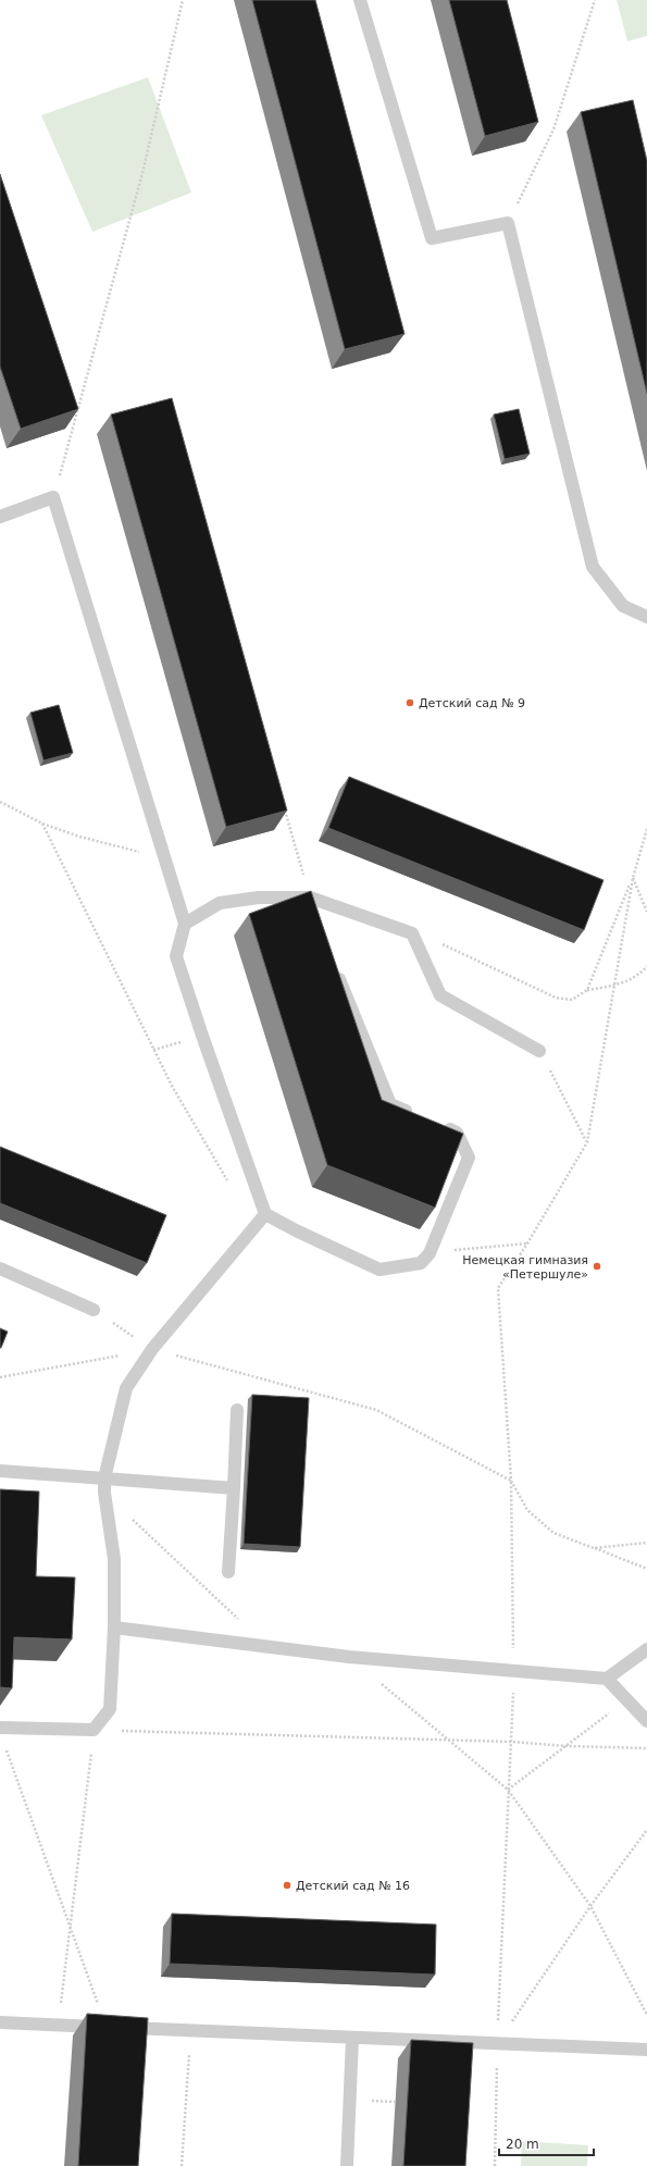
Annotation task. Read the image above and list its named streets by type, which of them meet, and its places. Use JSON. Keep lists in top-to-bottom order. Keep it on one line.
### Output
{"places":["Детский сад № 9","Немецкая гимназия «Петершуле»","Детский сад № 16"],"scale_bar":"20 m"}
